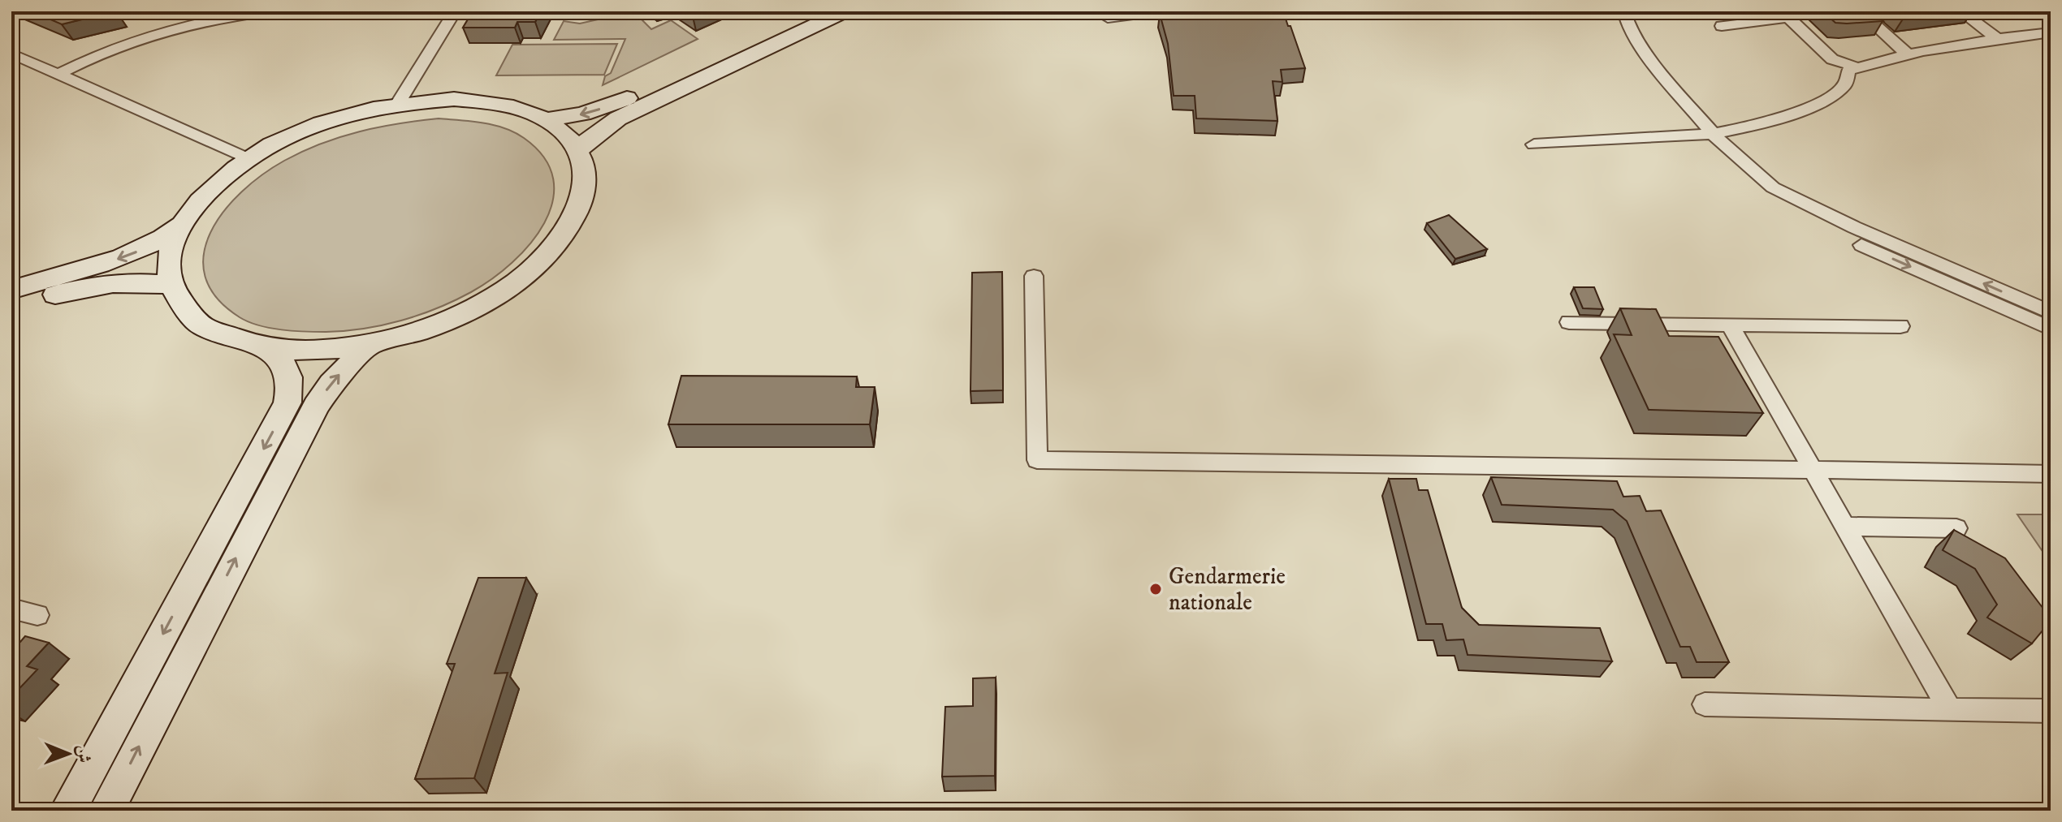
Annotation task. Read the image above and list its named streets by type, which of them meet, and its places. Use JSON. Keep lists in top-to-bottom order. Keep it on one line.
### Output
{"places":["Gendarmerie nationale"],"north":"right"}
